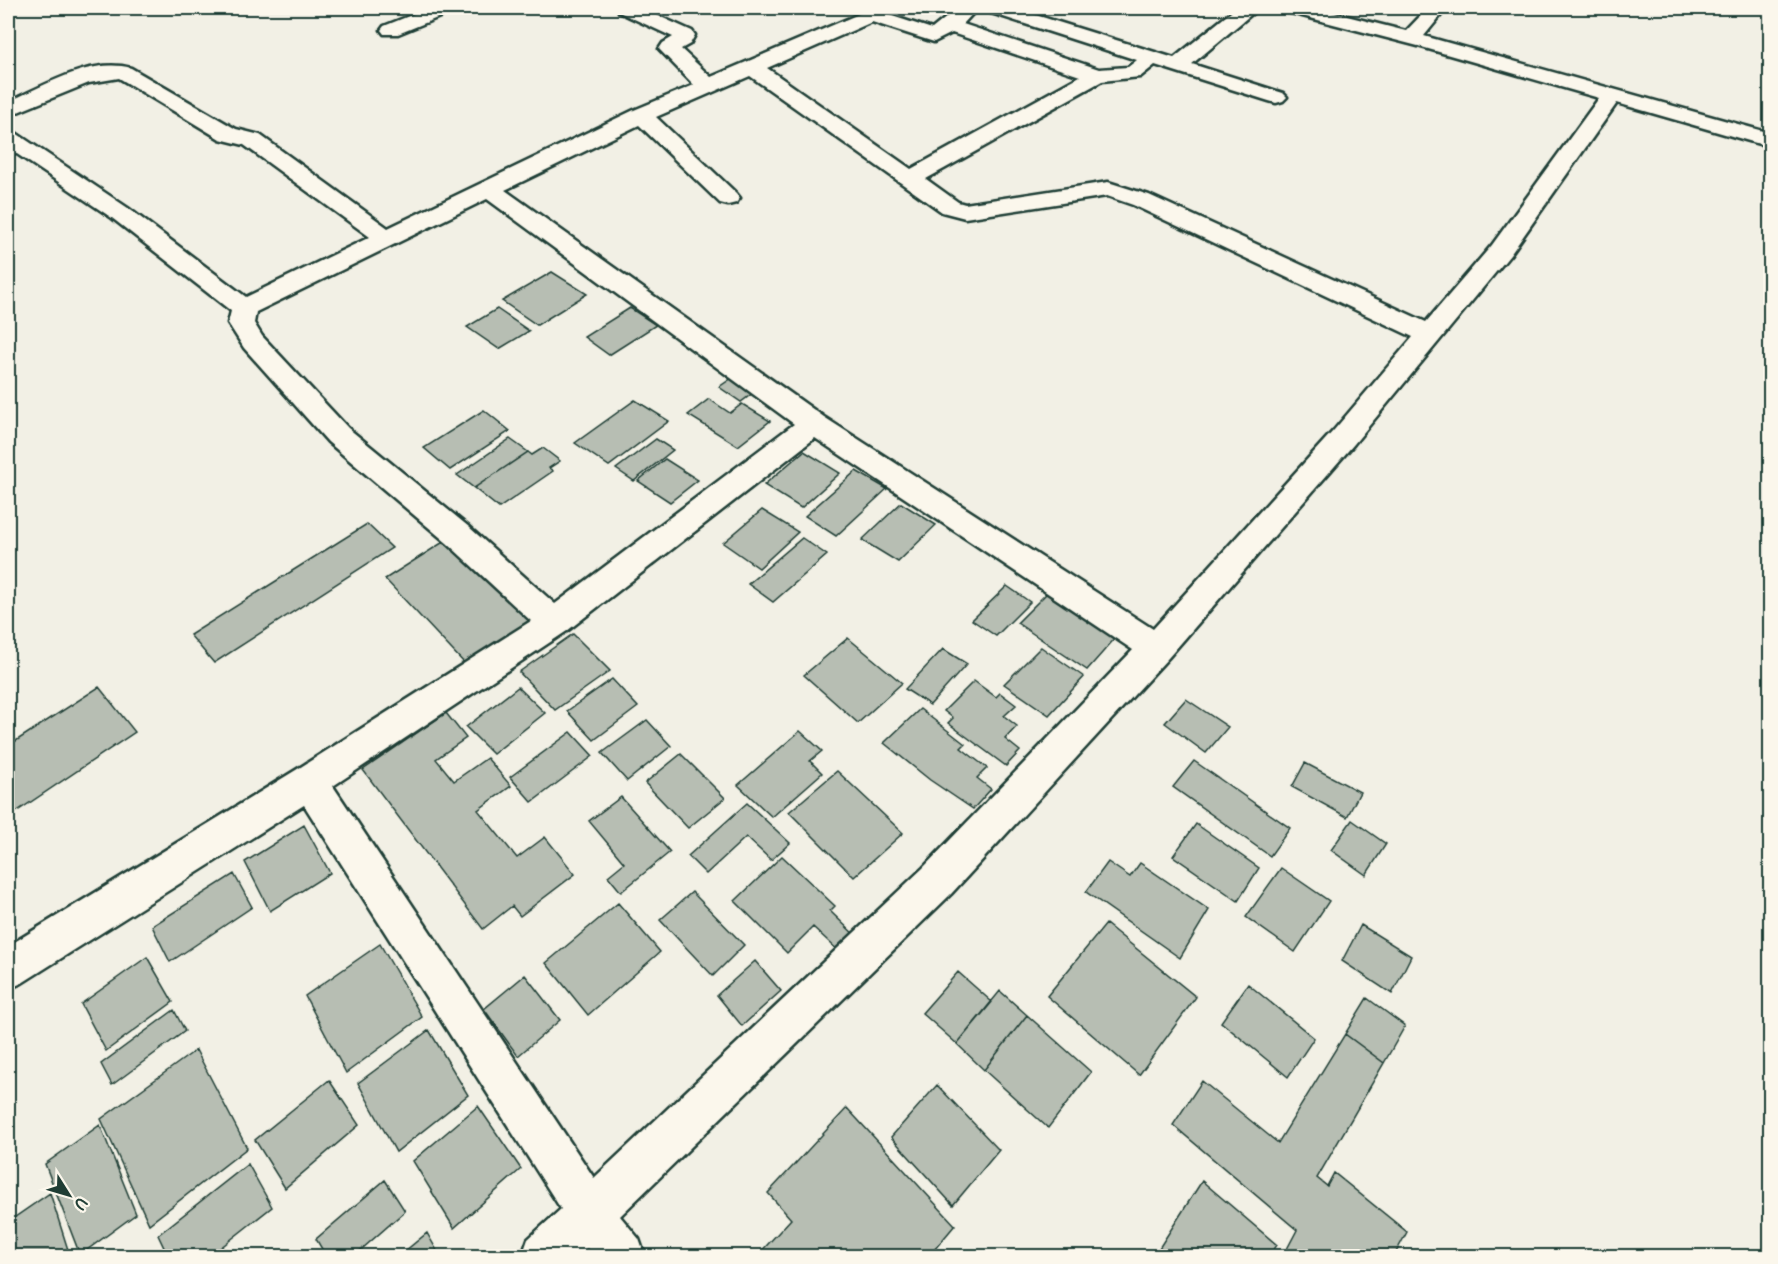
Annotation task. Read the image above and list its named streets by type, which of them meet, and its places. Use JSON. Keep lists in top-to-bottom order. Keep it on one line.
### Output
{"north":"bottom right"}
